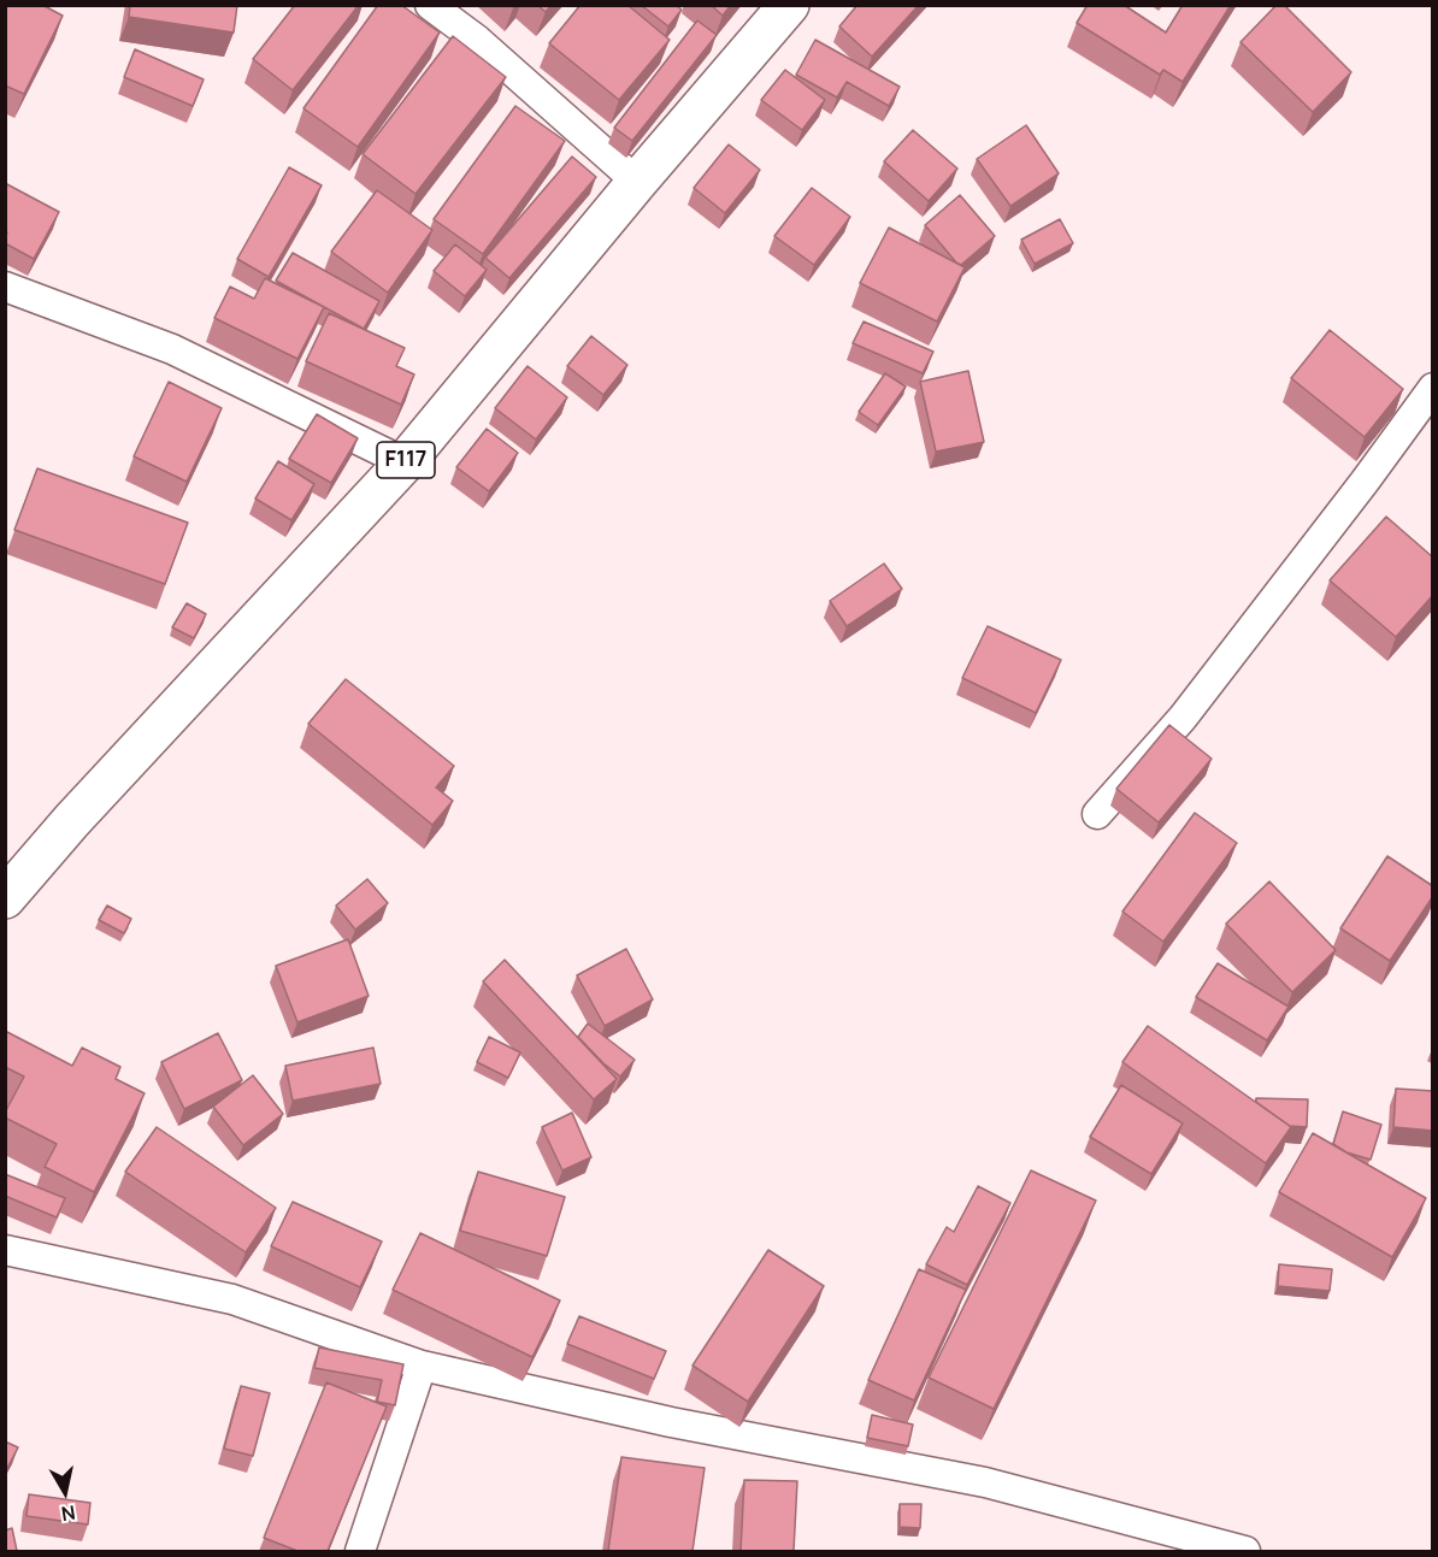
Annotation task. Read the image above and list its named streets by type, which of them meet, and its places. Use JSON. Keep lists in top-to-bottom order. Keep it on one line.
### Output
{"streets":{"main road":["F117"]},"north":"bottom"}
